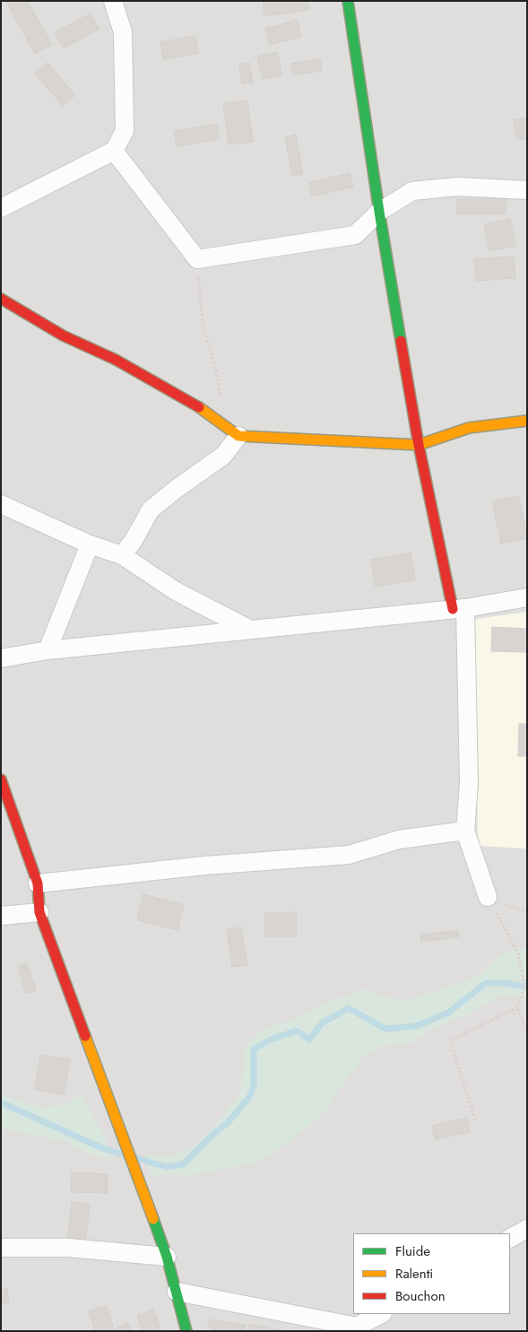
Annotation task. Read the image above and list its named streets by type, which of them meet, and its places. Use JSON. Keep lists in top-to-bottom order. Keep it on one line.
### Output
{"legend":["Fluide","Ralenti","Bouchon"]}
